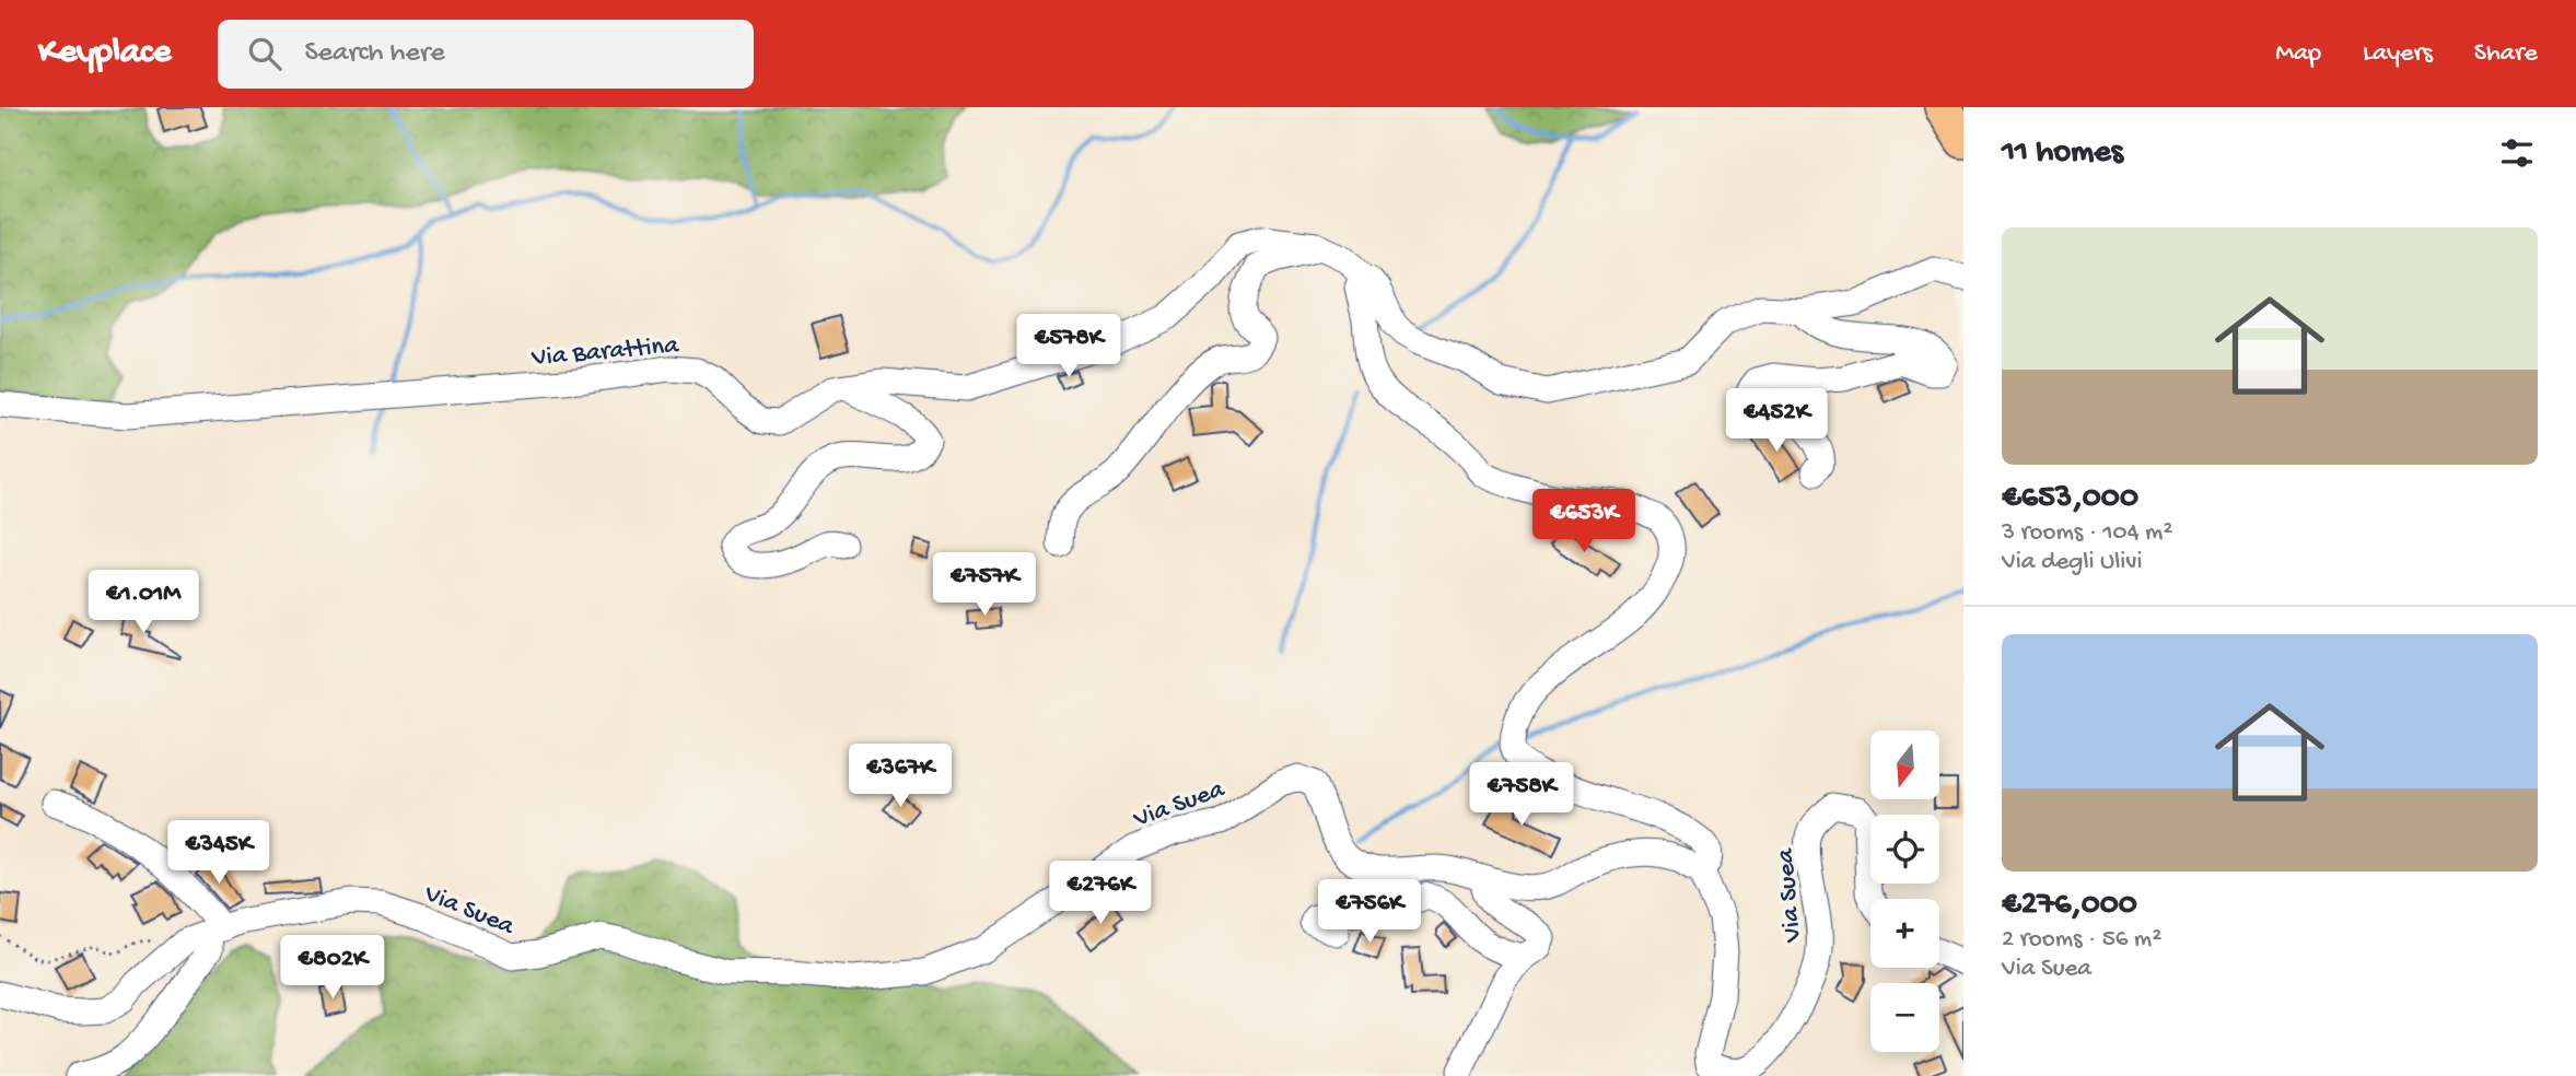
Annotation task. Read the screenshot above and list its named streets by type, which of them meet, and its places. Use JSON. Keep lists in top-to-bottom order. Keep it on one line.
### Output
{"streets":{"street":["Via Barattina","Via Suea"]},"north":"bottom","page":{"header":"Keyplace","search":"Search here","nav":["Map","Layers","Share"],"heading":"11 homes","list":[{"name":"€653,000","note":"3 rooms · 104 m² · Via degli Ulivi"},{"name":"€276,000","note":"2 rooms · 56 m² · Via Suea"}],"price":["€578K","€452K","€653K","€757K","€1.01M","€367K","€758K","€345K","€276K","€756K","€802K"],"map_buttons":["+","−"]}}
